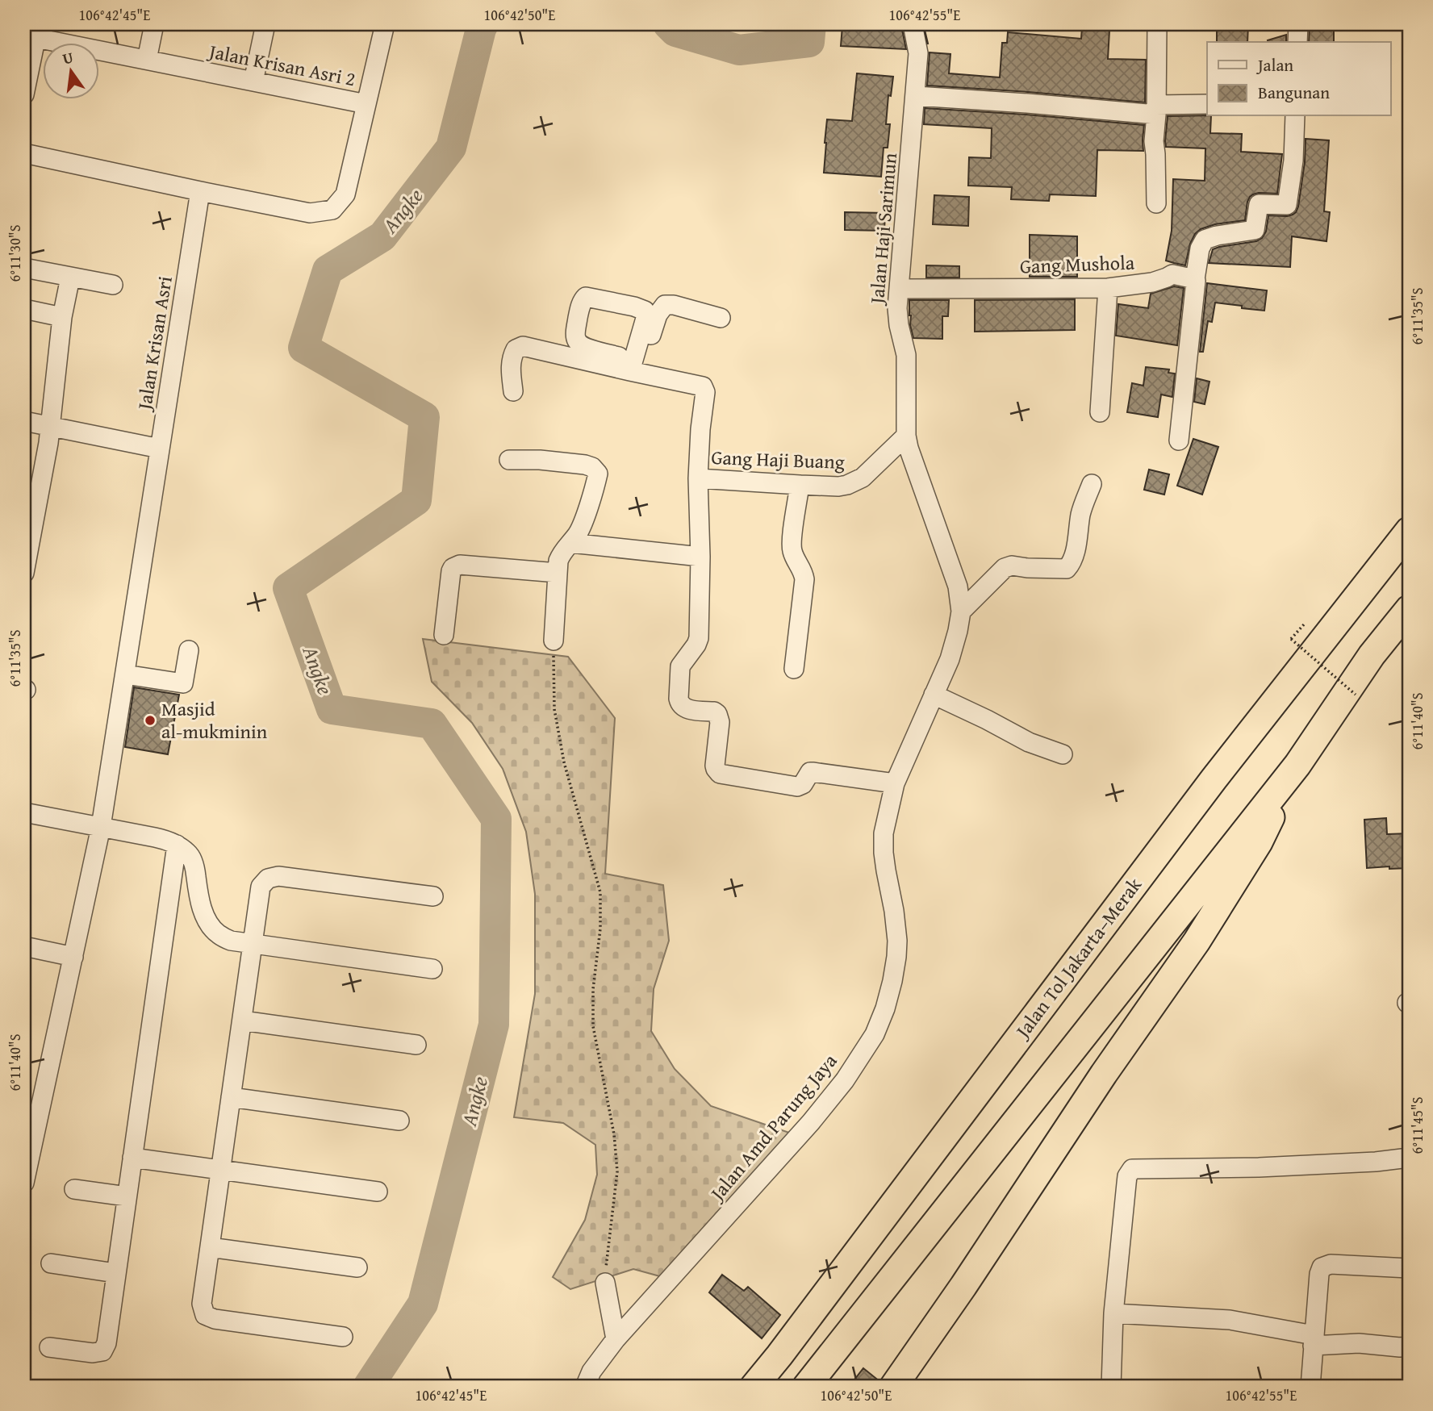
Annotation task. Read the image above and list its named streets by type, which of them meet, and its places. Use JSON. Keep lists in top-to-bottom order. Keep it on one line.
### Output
{"streets":{"highway":["Jalan Tol Jakarta–Merak"],"street":["Jalan Krisan Asri 2","Jalan Haji Sarimun","Gang Mushola","Jalan Krisan Asri","Gang Haji Buang","Jalan Amd Parung Jaya"]},"crossings":[["Jalan Haji Sarimun","Gang Mushola"],["Jalan Haji Sarimun","Gang Haji Buang"],["Jalan Haji Sarimun","Jalan Amd Parung Jaya"],["Gang Haji Buang","Jalan Amd Parung Jaya"]],"water":["Angke"],"places":["Masjid al-mukminin"],"legend":["Jalan","Bangunan"],"north":"top","coordinates":["106°42'45\"E","106°42'50\"E","106°42'55\"E","6°11'30\"S","6°11'35\"S","6°11'40\"S","6°11'45\"S"]}
